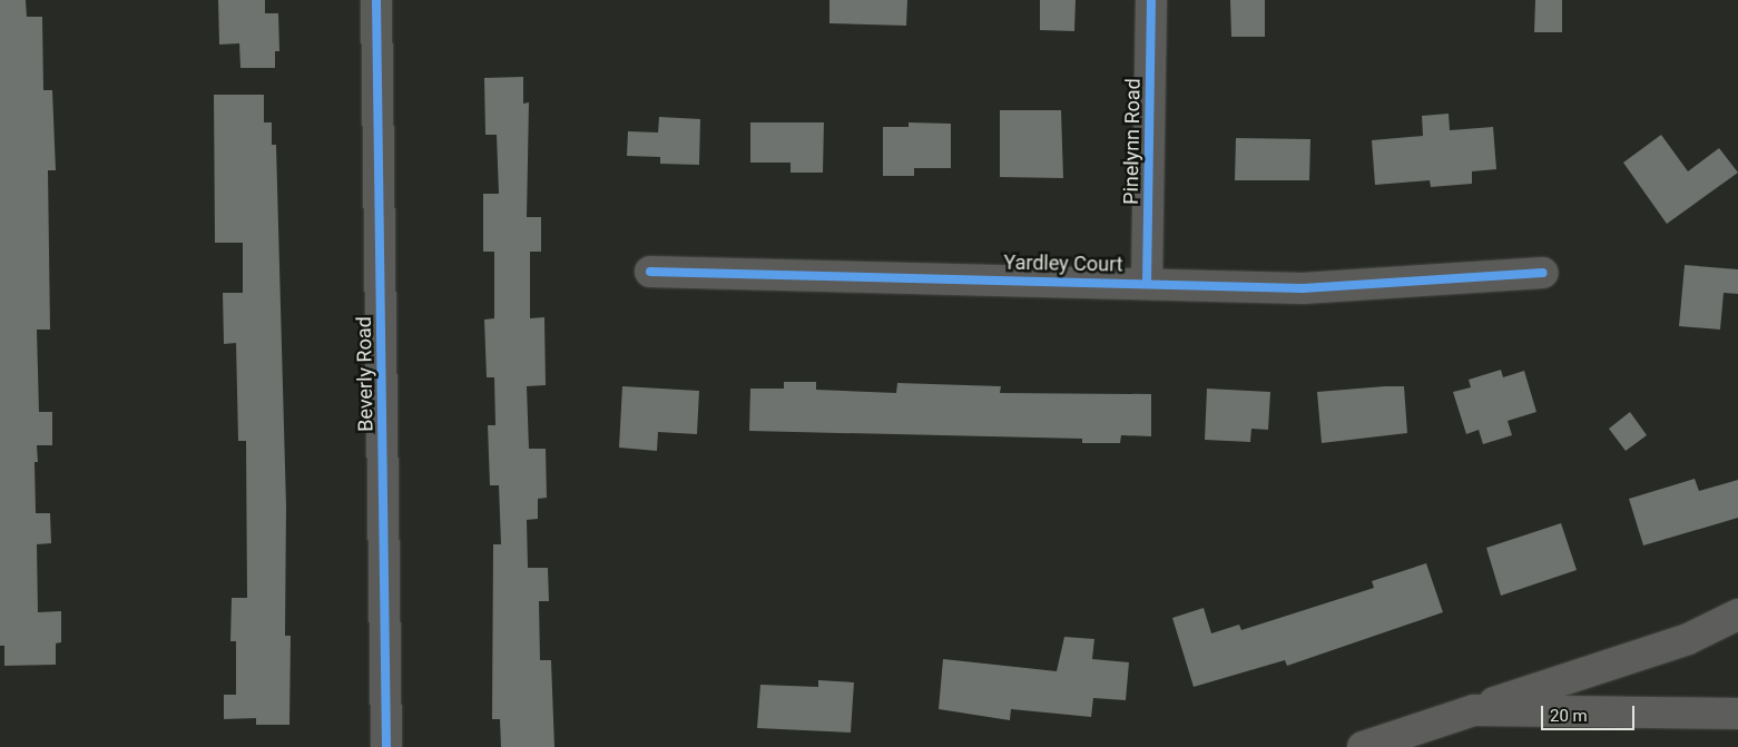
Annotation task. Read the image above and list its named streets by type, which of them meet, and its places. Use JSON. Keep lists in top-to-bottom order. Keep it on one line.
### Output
{"streets":{"street":["Pinelynn Road","Yardley Court","Beverly Road"]},"crossings":[["Pinelynn Road","Yardley Court"]],"scale_bar":"20 m"}
